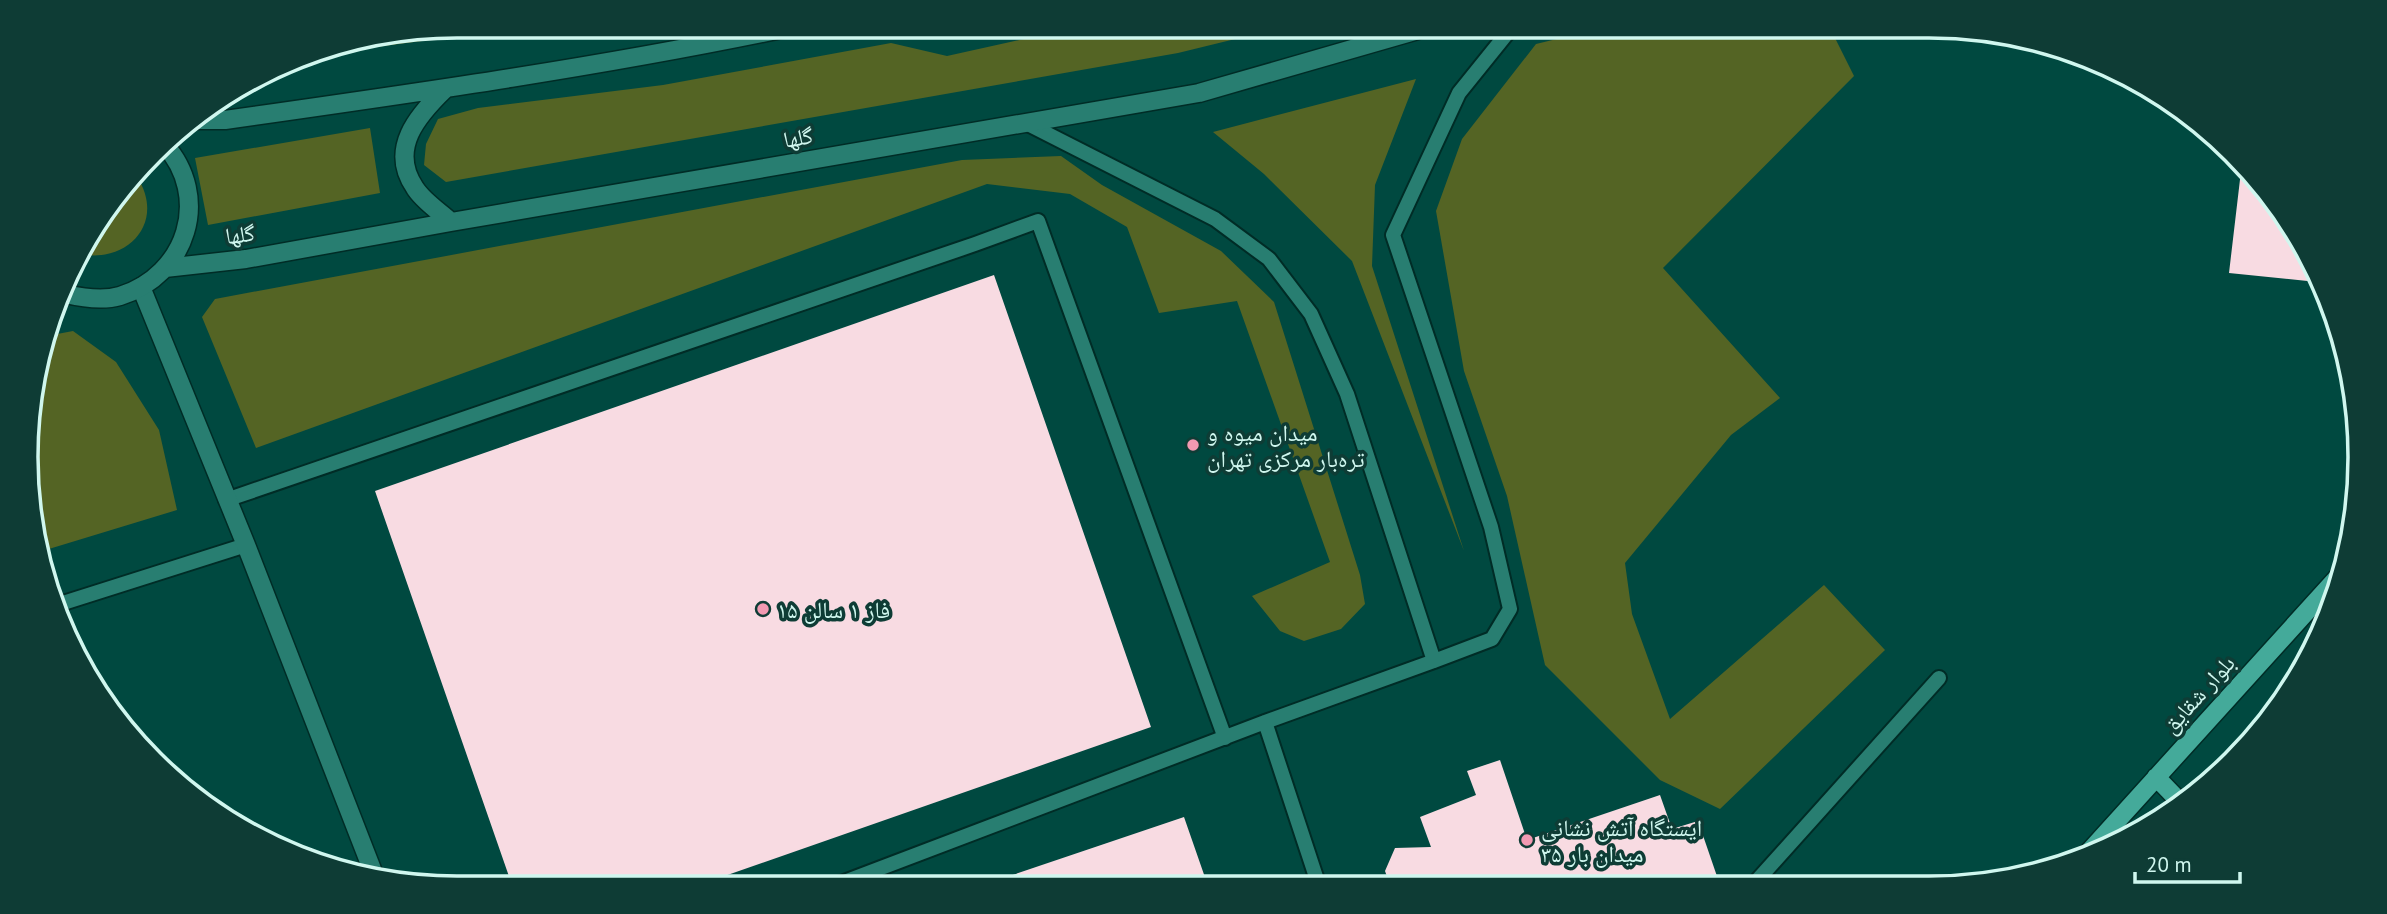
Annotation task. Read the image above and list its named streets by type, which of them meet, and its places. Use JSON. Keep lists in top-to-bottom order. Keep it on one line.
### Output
{"streets":{"main road":["بلوار شقایق"],"street":["گلها"]},"places":["میدان میوه و تره‌بار مرکزی تهران","فاز ۱ سالن ۱۵","ایستگاه آتش نشانی ۳۵ میدان بار"],"scale_bar":"20 m"}
